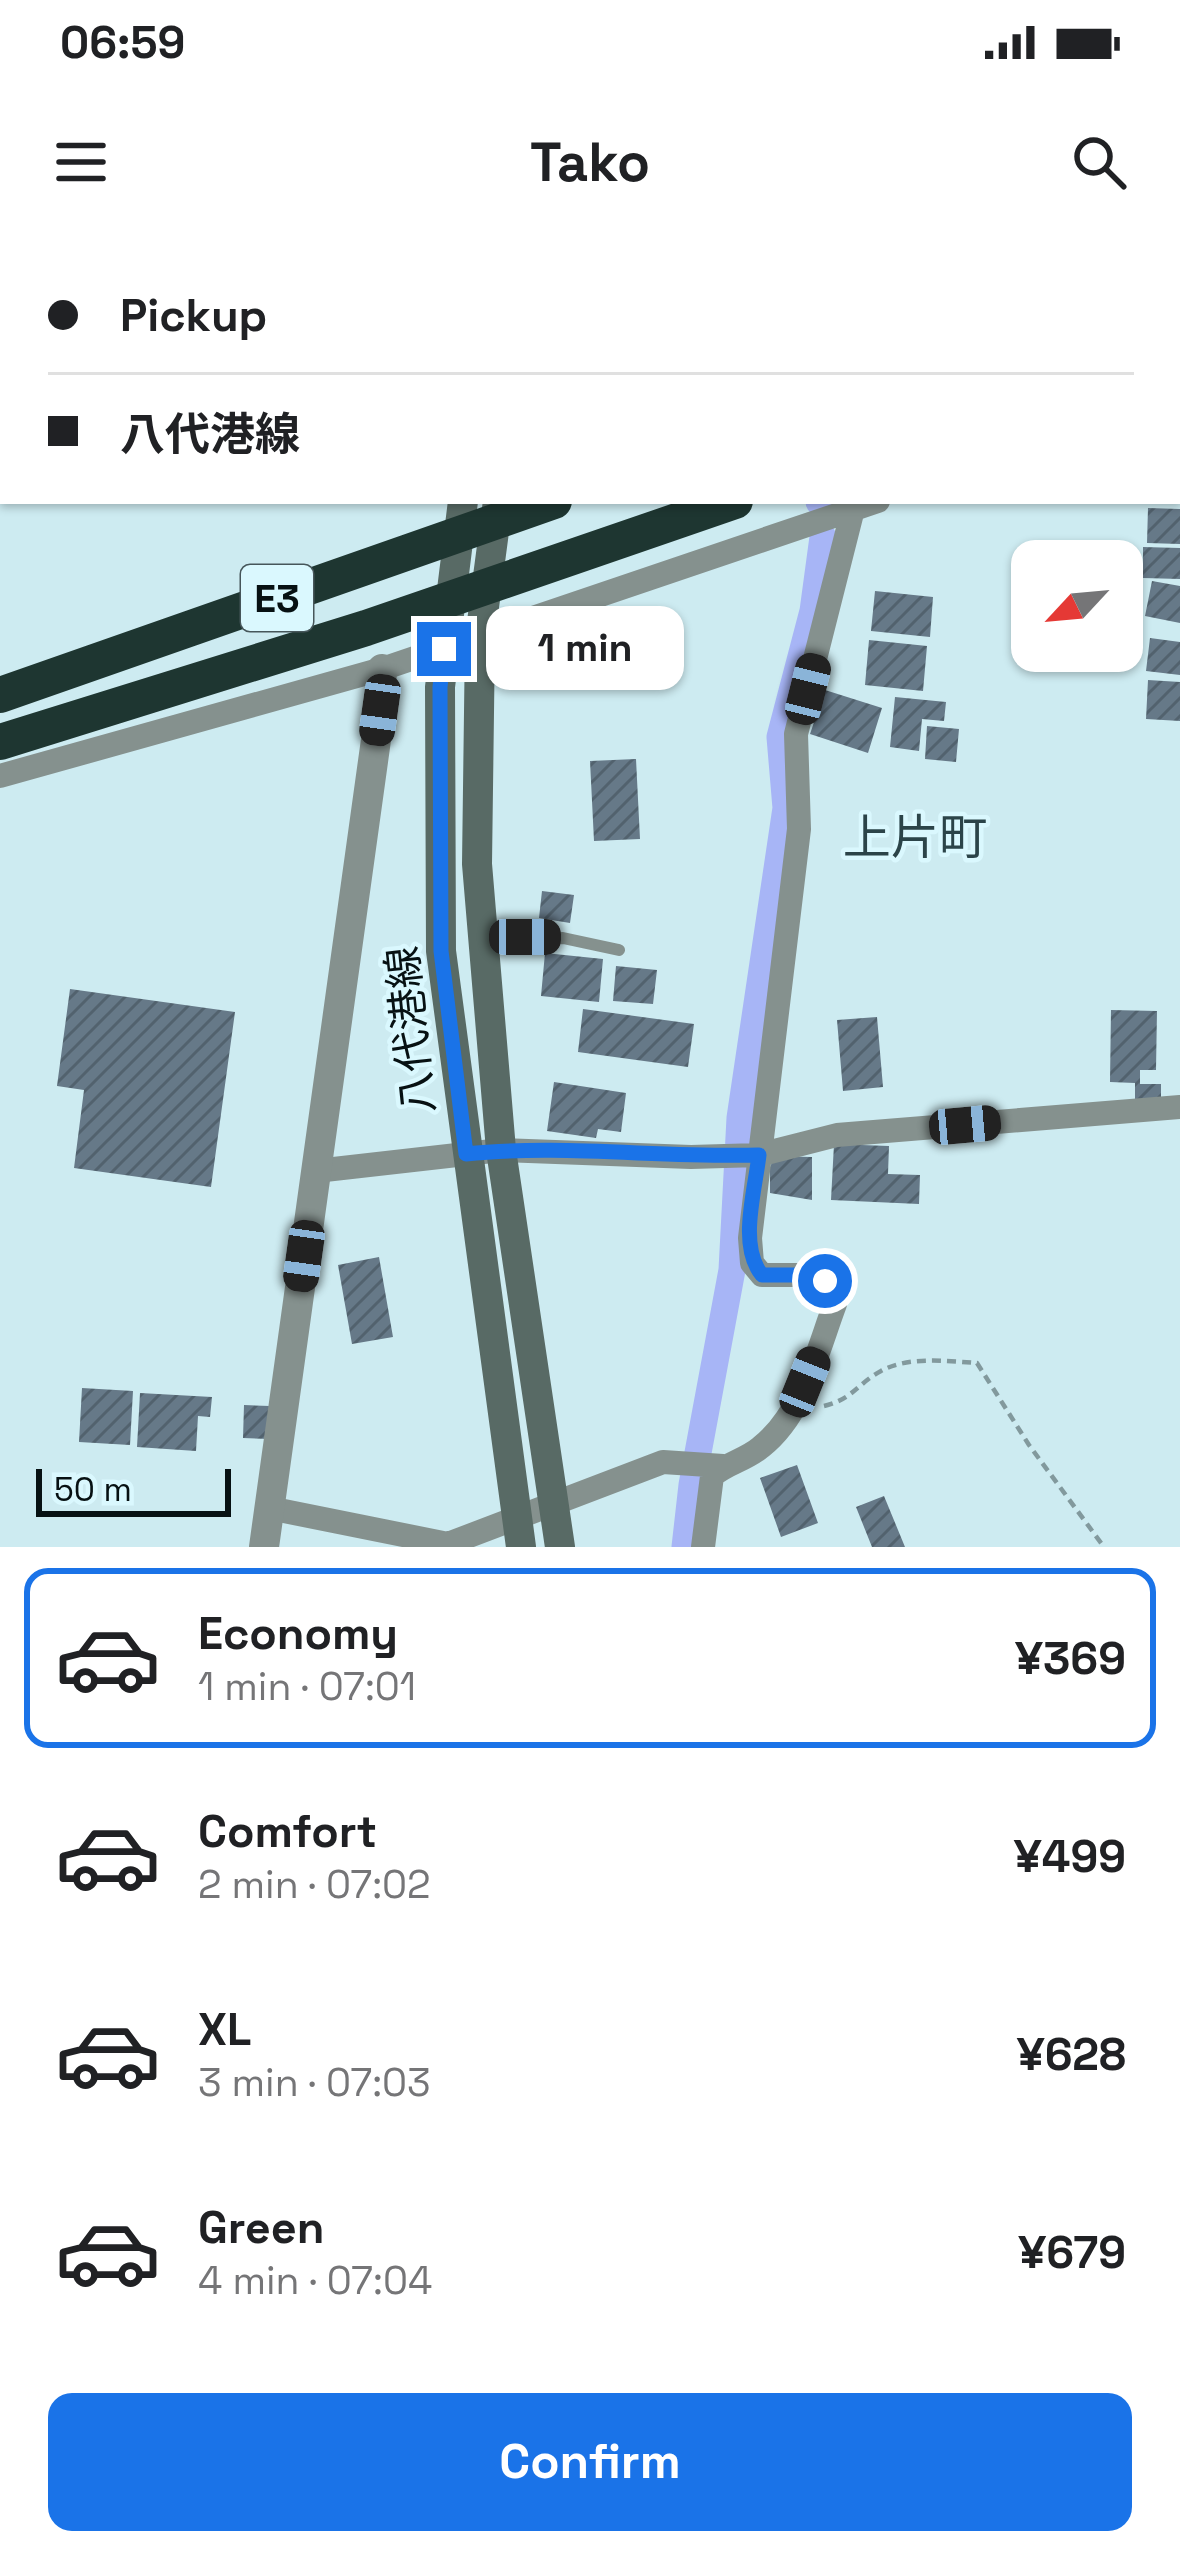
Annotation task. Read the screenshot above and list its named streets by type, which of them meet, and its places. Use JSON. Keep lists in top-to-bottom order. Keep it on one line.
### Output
{"streets":{"highway":["E3"],"main road":["八代港線"]},"districts":["上片町"],"scale_bar":"50 m","north":"bottom left","page":{"status":"06:59","header":"Tako","banner":["Pickup","八代港線"],"bubble":"1 min","scale":"50 m","list":[{"name":"Economy","note":"1 min · 07:01","value":"¥369"},{"name":"Comfort","note":"2 min · 07:02","value":"¥499"},{"name":"XL","note":"3 min · 07:03","value":"¥628"},{"name":"Green","note":"4 min · 07:04","value":"¥679"}],"buttons":"Confirm"}}
